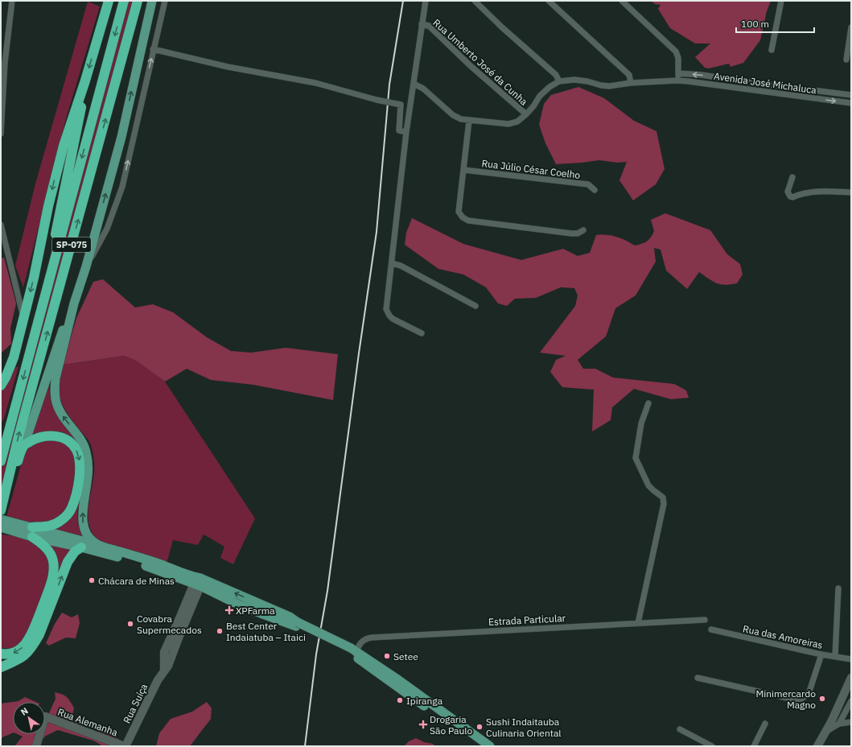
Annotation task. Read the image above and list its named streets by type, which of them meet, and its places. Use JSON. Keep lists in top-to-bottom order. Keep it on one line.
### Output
{"streets":{"highway":["SP-075"],"street":["Rua Umberto José da Cunha","Avenida José Michaluca","Rua Júlio César Coelho","Estrada Particular","Rua das Amoreiras","Rua Suíça","Rua Alemanha"]},"crossings":[["Rua Suíça","Rua Alemanha"]],"places":{"other":["Chácara de Minas","Covabra Supermecados","Best Center Indaiatuba – Itaici","Setee","Minimercardo Magno","Ipiranga","Sushi Indaitauba Culinaria Oriental"],"health":["XPFarma","Drogaria São Paulo"]},"scale_bar":"100 m","north":"top left"}
